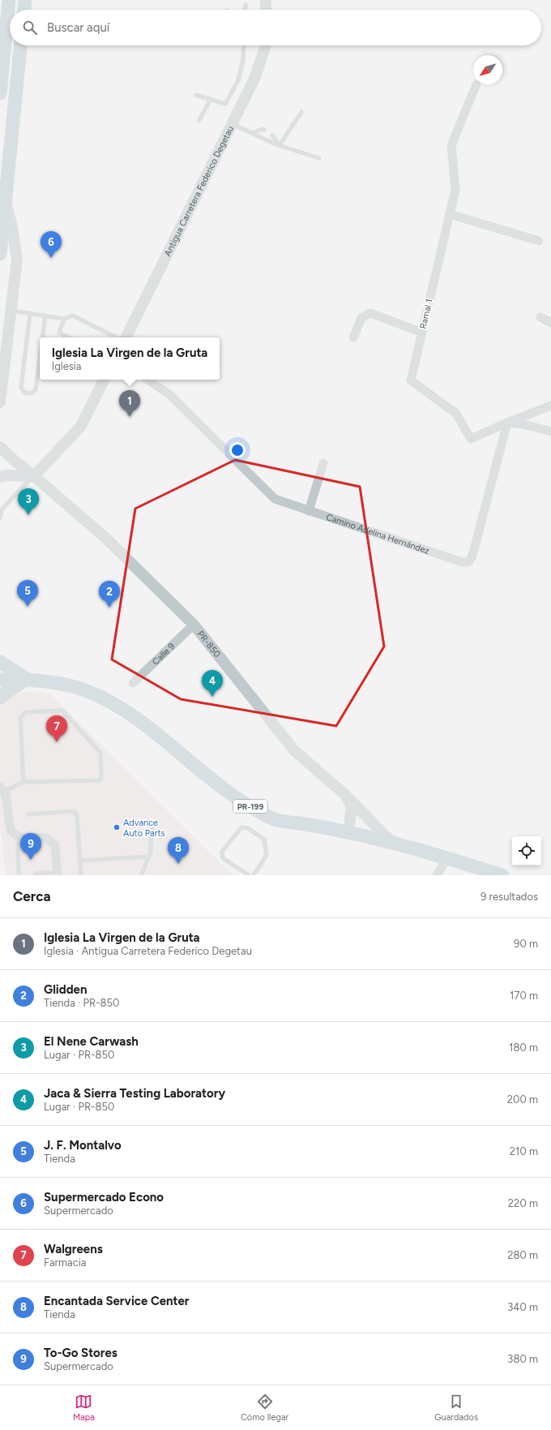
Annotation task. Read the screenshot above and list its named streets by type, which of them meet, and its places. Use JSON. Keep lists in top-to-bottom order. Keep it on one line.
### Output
{"streets":{"main road":["PR-199"],"street":["Antigua Carretera Federico Degetau","Ramal 1","Camino Adelina Hernández","PR-850","Calle 9"]},"crossings":[["Ramal 1","Camino Adelina Hernández"],["PR-850","Calle 9"],["PR-850","PR-199"]],"places":["Advance Auto Parts"],"north":"bottom left","page":{"search":"Buscar aquí","pins":["6","1","3","5","2","4","7","9","8"],"popup":["Iglesia La Virgen de la Gruta","Iglesia"],"heading":["Cerca","9 resultados"],"list":[{"mark":"1","name":"Iglesia La Virgen de la Gruta","note":"Iglesia · Antigua Carretera Federico Degetau","value":"90 m"},{"mark":"2","name":"Glidden","note":"Tienda · PR-850","value":"170 m"},{"mark":"3","name":"El Nene Carwash","note":"Lugar · PR-850","value":"180 m"},{"mark":"4","name":"Jaca & Sierra Testing Laboratory","note":"Lugar · PR-850","value":"200 m"},{"mark":"5","name":"J. F. Montalvo","note":"Tienda","value":"210 m"},{"mark":"6","name":"Supermercado Econo","note":"Supermercado","value":"220 m"},{"mark":"7","name":"Walgreens","note":"Farmacia","value":"280 m"},{"mark":"8","name":"Encantada Service Center","note":"Tienda","value":"340 m"},{"mark":"9","name":"To-Go Stores","note":"Supermercado","value":"380 m"}],"nav":["Mapa","Cómo llegar","Guardados"]}}
